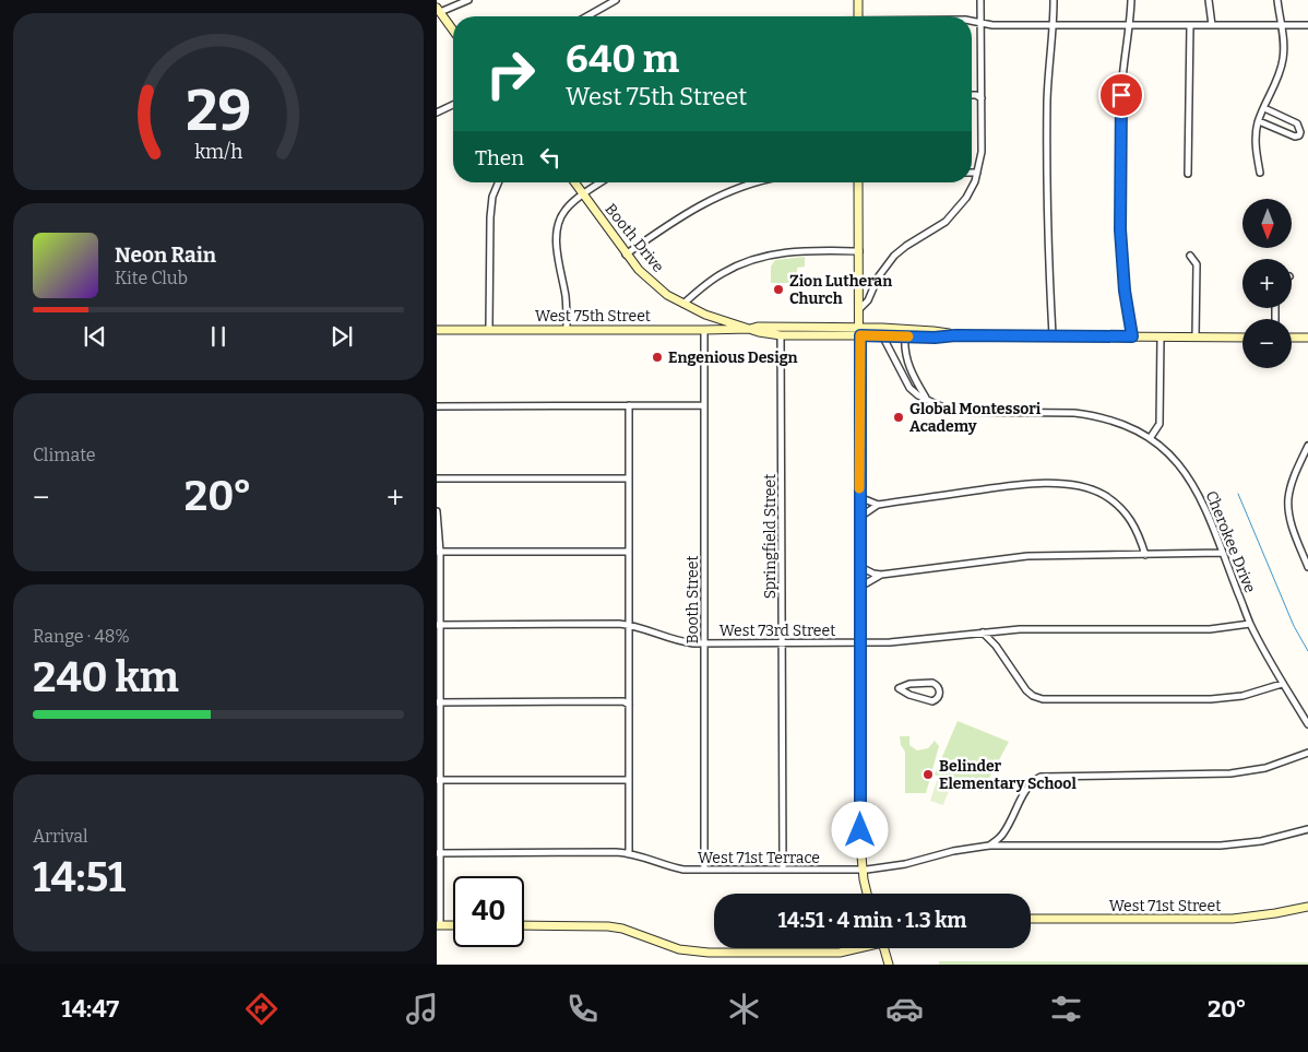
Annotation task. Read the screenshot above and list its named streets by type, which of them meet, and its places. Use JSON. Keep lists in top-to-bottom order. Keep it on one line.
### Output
{"streets":{"street":["Booth Drive","West 75th Street","Springfield Street","Cherokee Drive","Booth Street","West 73rd Street","West 71st Terrace","West 71st Street"]},"crossings":[["Booth Drive","West 75th Street"],["West 75th Street","Springfield Street"],["West 75th Street","Cherokee Drive"],["West 75th Street","Booth Street"],["Springfield Street","West 73rd Street"],["Springfield Street","West 71st Terrace"],["Cherokee Drive","West 73rd Street"],["Booth Street","West 73rd Street"],["Booth Street","West 71st Terrace"]],"places":["Zion Lutheran Church","Engenious Design","Global Montessori Academy","Belinder Elementary School"],"north":"bottom","page":{"turn":["640 m","West 75th Street"],"then":"Then","map_buttons":["+","−"],"song":["Neon Rain","Kite Club"],"tile":["Climate",["Range · 48%","240 km"],["Arrival","14:51"]],"heat":["−","20°","+"],"limit":"40","trip":"14:51 · 4 min · 1.3 km","tabs":["14:47","20°"],"gauge":["29","km/h"]}}
